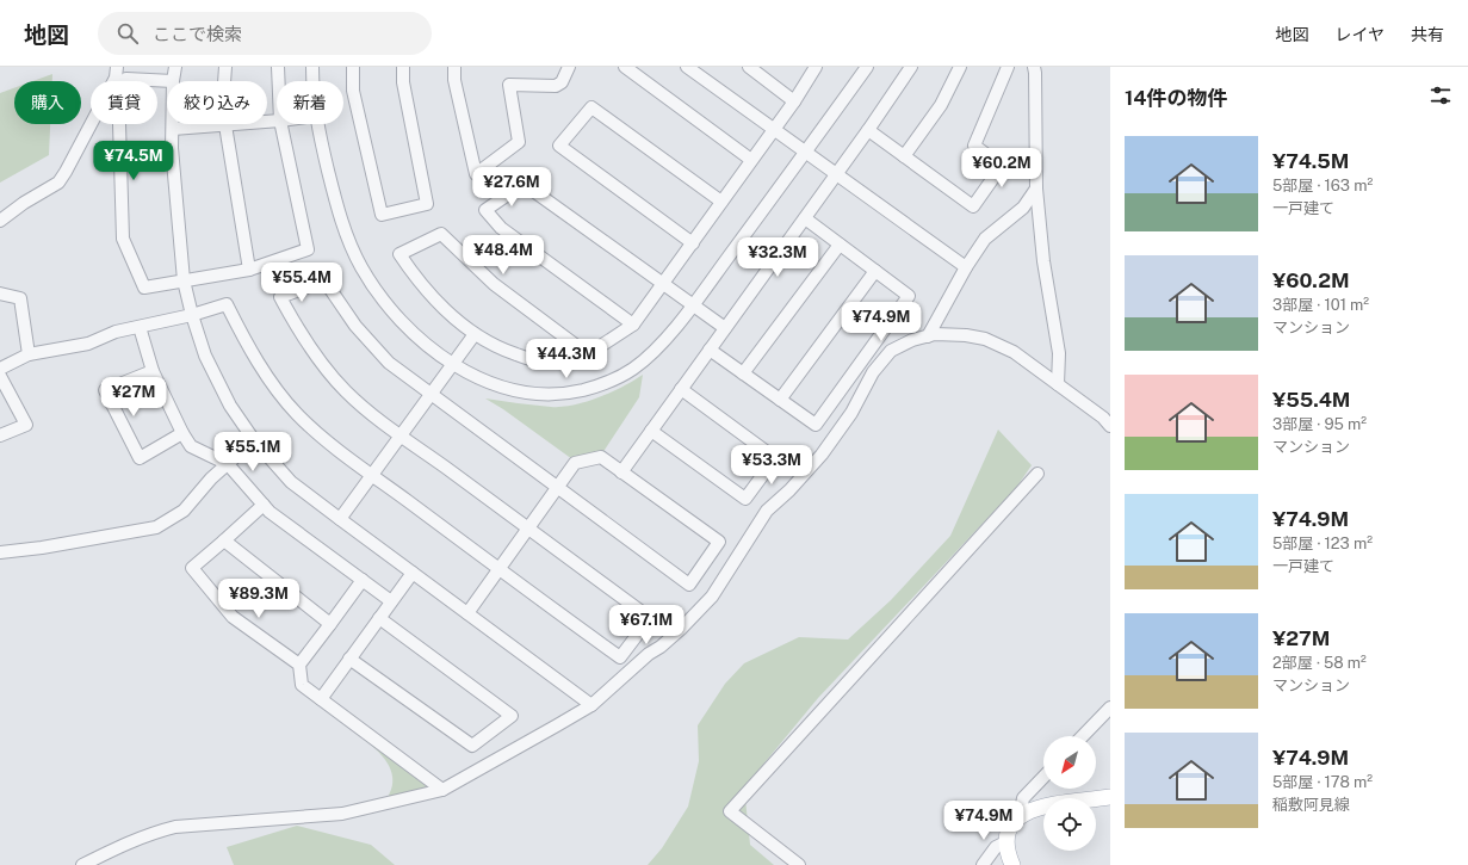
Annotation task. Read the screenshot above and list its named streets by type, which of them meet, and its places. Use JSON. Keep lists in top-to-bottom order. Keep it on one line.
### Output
{"north":"bottom left","page":{"header":"地図","search":"ここで検索","nav":["地図","レイヤ","共有"],"heading":"14件の物件","chip":["購入","賃貸","絞り込み","新着"],"list":[{"name":"¥74.5M","note":"5部屋 · 163 m² · 一戸建て"},{"name":"¥60.2M","note":"3部屋 · 101 m² · マンション"},{"name":"¥55.4M","note":"3部屋 · 95 m² · マンション"},{"name":"¥74.9M","note":"5部屋 · 123 m² · 一戸建て"},{"name":"¥27M","note":"2部屋 · 58 m² · マンション"},{"name":"¥74.9M","note":"5部屋 · 178 m² · 稲敷阿見線"}],"price":["¥74.5M","¥60.2M","¥27.6M","¥48.4M","¥32.3M","¥55.4M","¥74.9M","¥44.3M","¥27M","¥55.1M","¥53.3M","¥89.3M","¥67.1M","¥74.9M"]}}
